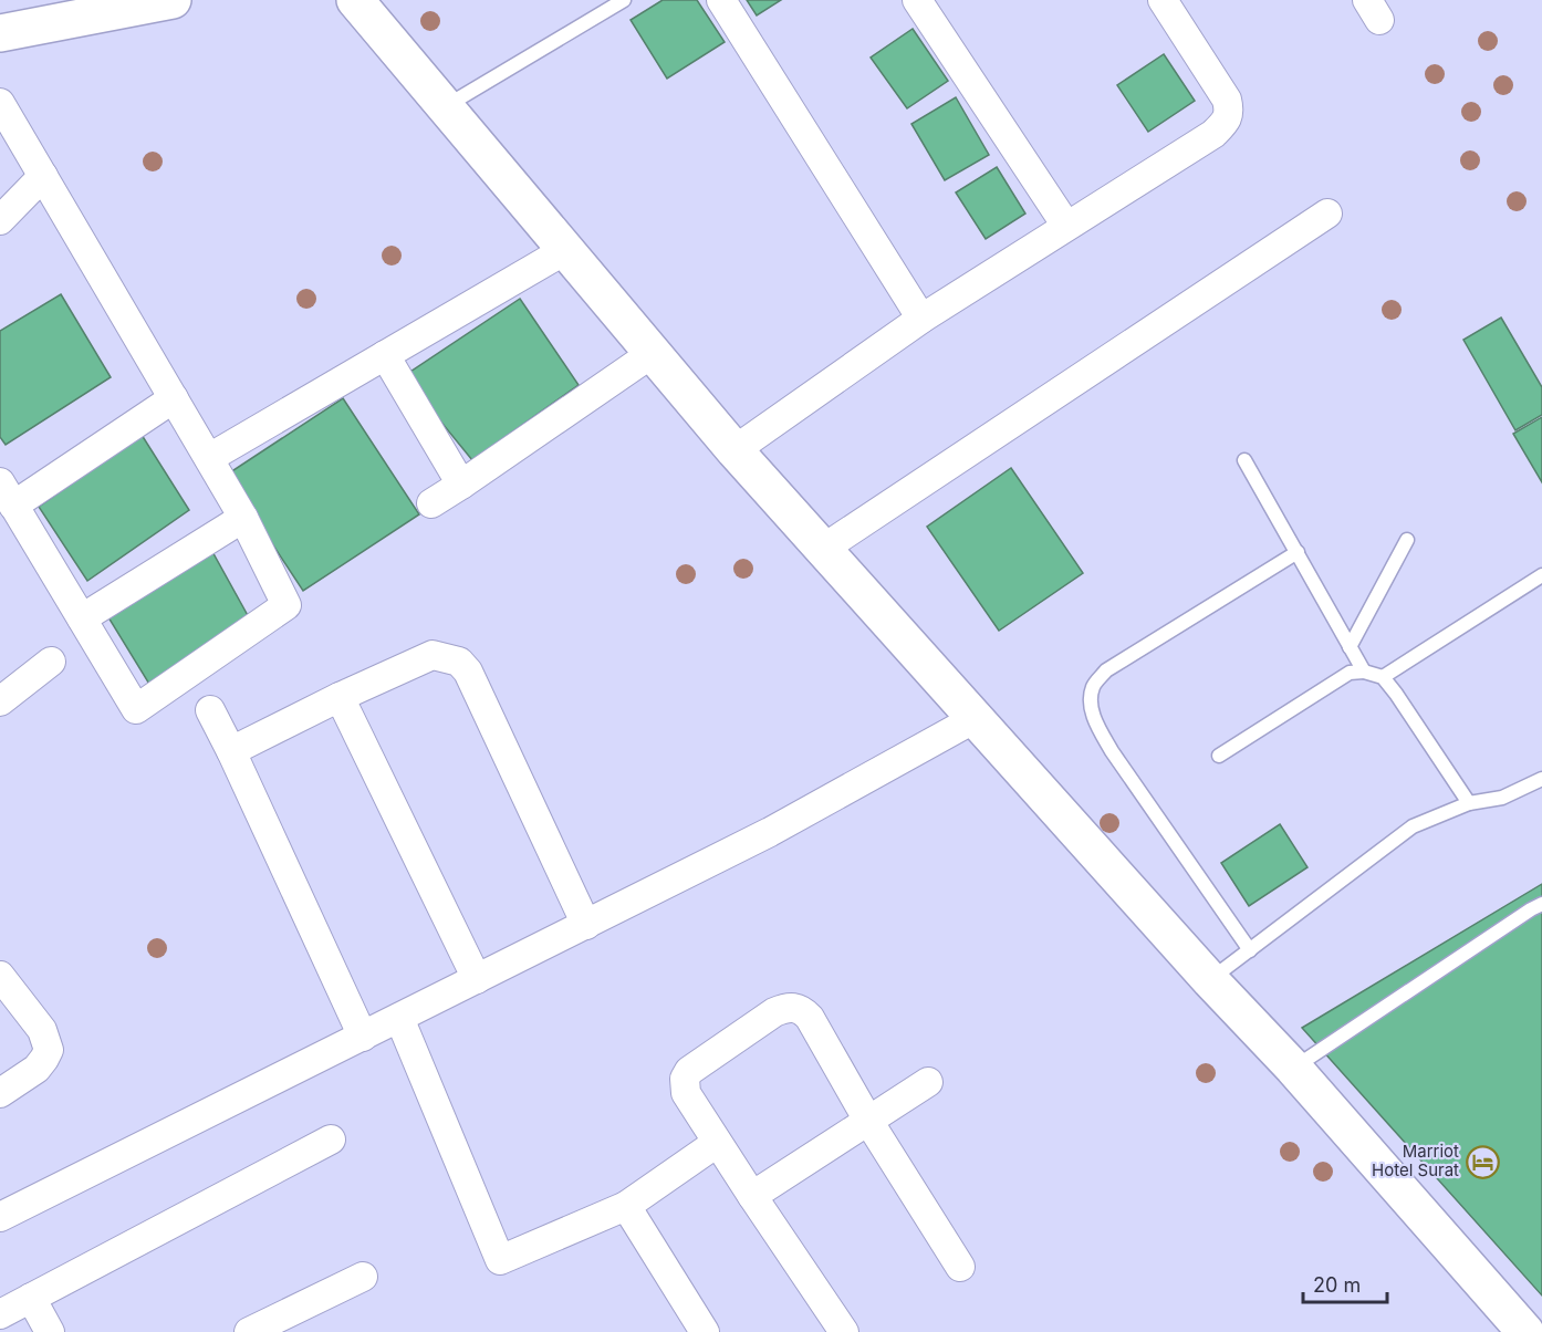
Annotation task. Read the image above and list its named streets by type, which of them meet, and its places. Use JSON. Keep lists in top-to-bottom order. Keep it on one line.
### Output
{"places":{"hotel":["Marriot Hotel Surat"]},"scale_bar":"20 m"}
